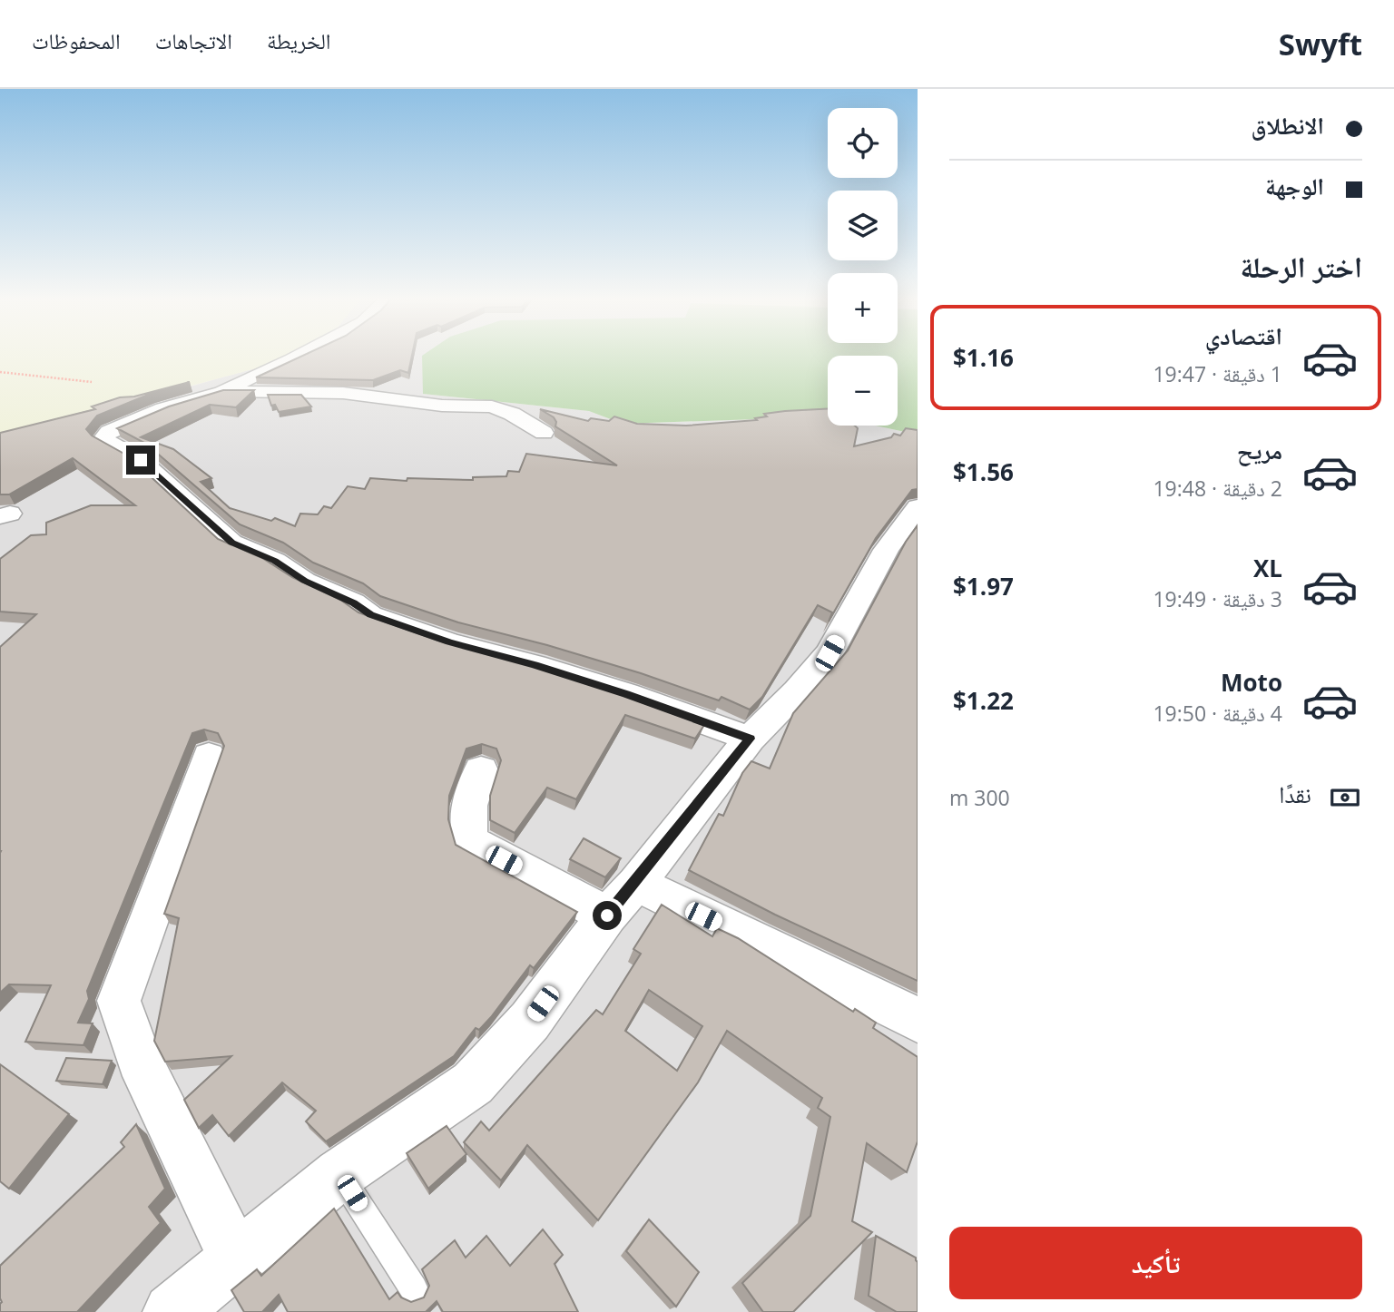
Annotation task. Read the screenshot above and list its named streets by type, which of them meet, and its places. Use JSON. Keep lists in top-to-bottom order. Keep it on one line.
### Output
{"page":{"header":"Swyft","nav":["الخريطة","الاتجاهات","المحفوظات"],"banner":["الانطلاق","الوجهة"],"map_buttons":["+","−"],"heading":"اختر الرحلة","list":[{"name":"اقتصادي","note":"1 دقيقة · 19:47","value":"$1.16"},{"name":"مريح","note":"2 دقيقة · 19:48","value":"$1.56"},{"name":"XL","note":"3 دقيقة · 19:49","value":"$1.97"},{"name":"Moto","note":"4 دقيقة · 19:50","value":"$1.22"}],"pay":["نقدًا","300 m"],"buttons":"تأكيد"}}
